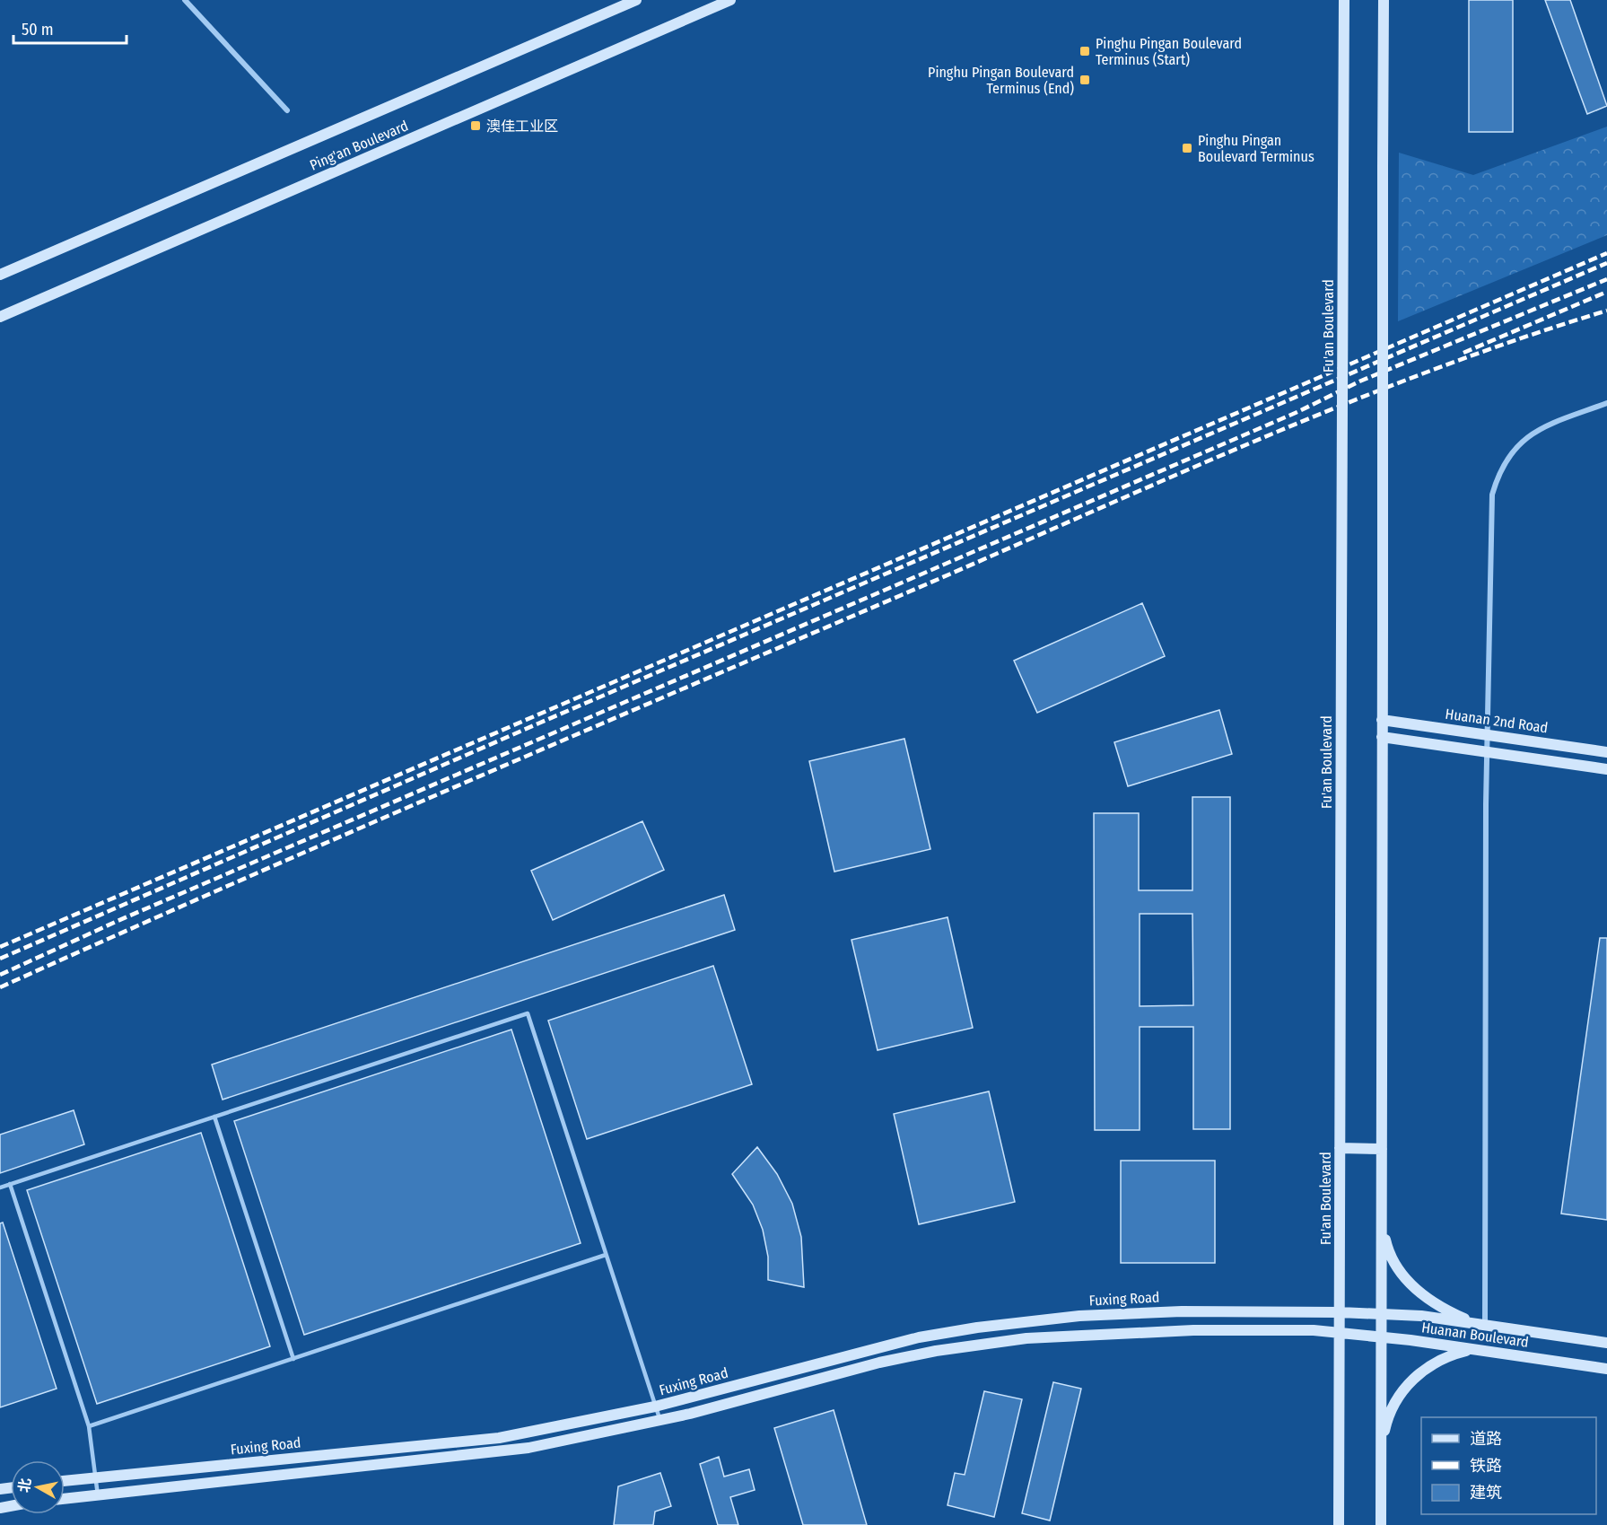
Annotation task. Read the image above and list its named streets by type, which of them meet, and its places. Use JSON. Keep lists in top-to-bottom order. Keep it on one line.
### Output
{"streets":{"street":["Ping'an Boulevard","Fu'an Boulevard","Huanan 2nd Road","Fuxing Road","Huanan Boulevard"]},"crossings":[["Fu'an Boulevard","Fuxing Road"],["Fu'an Boulevard","Huanan Boulevard"],["Fuxing Road","Huanan Boulevard"]],"places":{"transit":["Pinghu Pingan Boulevard Terminus (Start)","Pinghu Pingan Boulevard Terminus (End)","澳佳工业区","Pinghu Pingan Boulevard Terminus"]},"legend":["道路","铁路","建筑"],"scale_bar":"50 m","north":"left"}
